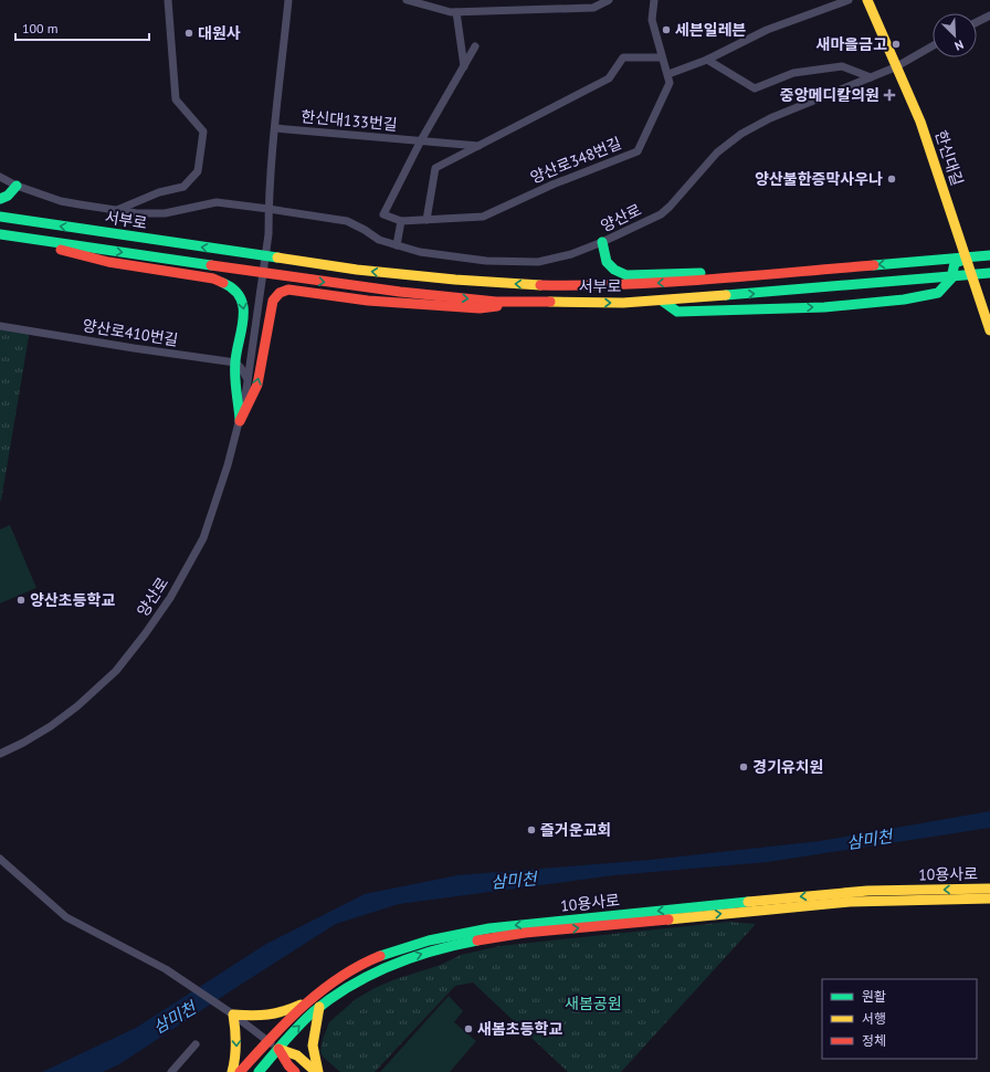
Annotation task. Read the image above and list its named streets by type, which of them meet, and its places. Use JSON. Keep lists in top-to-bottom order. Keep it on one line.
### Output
{"streets":{"main road":["한신대길","서부로","10용사로"],"street":["한신대133번길","양산로348번길","양산로","양산로410번길"]},"crossings":[["한신대길","양산로"]],"water":["삼미천"],"parks":["새봄공원"],"places":{"other":["세븐일레븐","대원사","새마을금고","양산불한증막사우나","양산초등학교","경기유치원","즐거운교회","새봄초등학교"],"health":["중앙메디칼의원"]},"legend":["원활","서행","정체"],"scale_bar":"100 m","north":"bottom right"}
